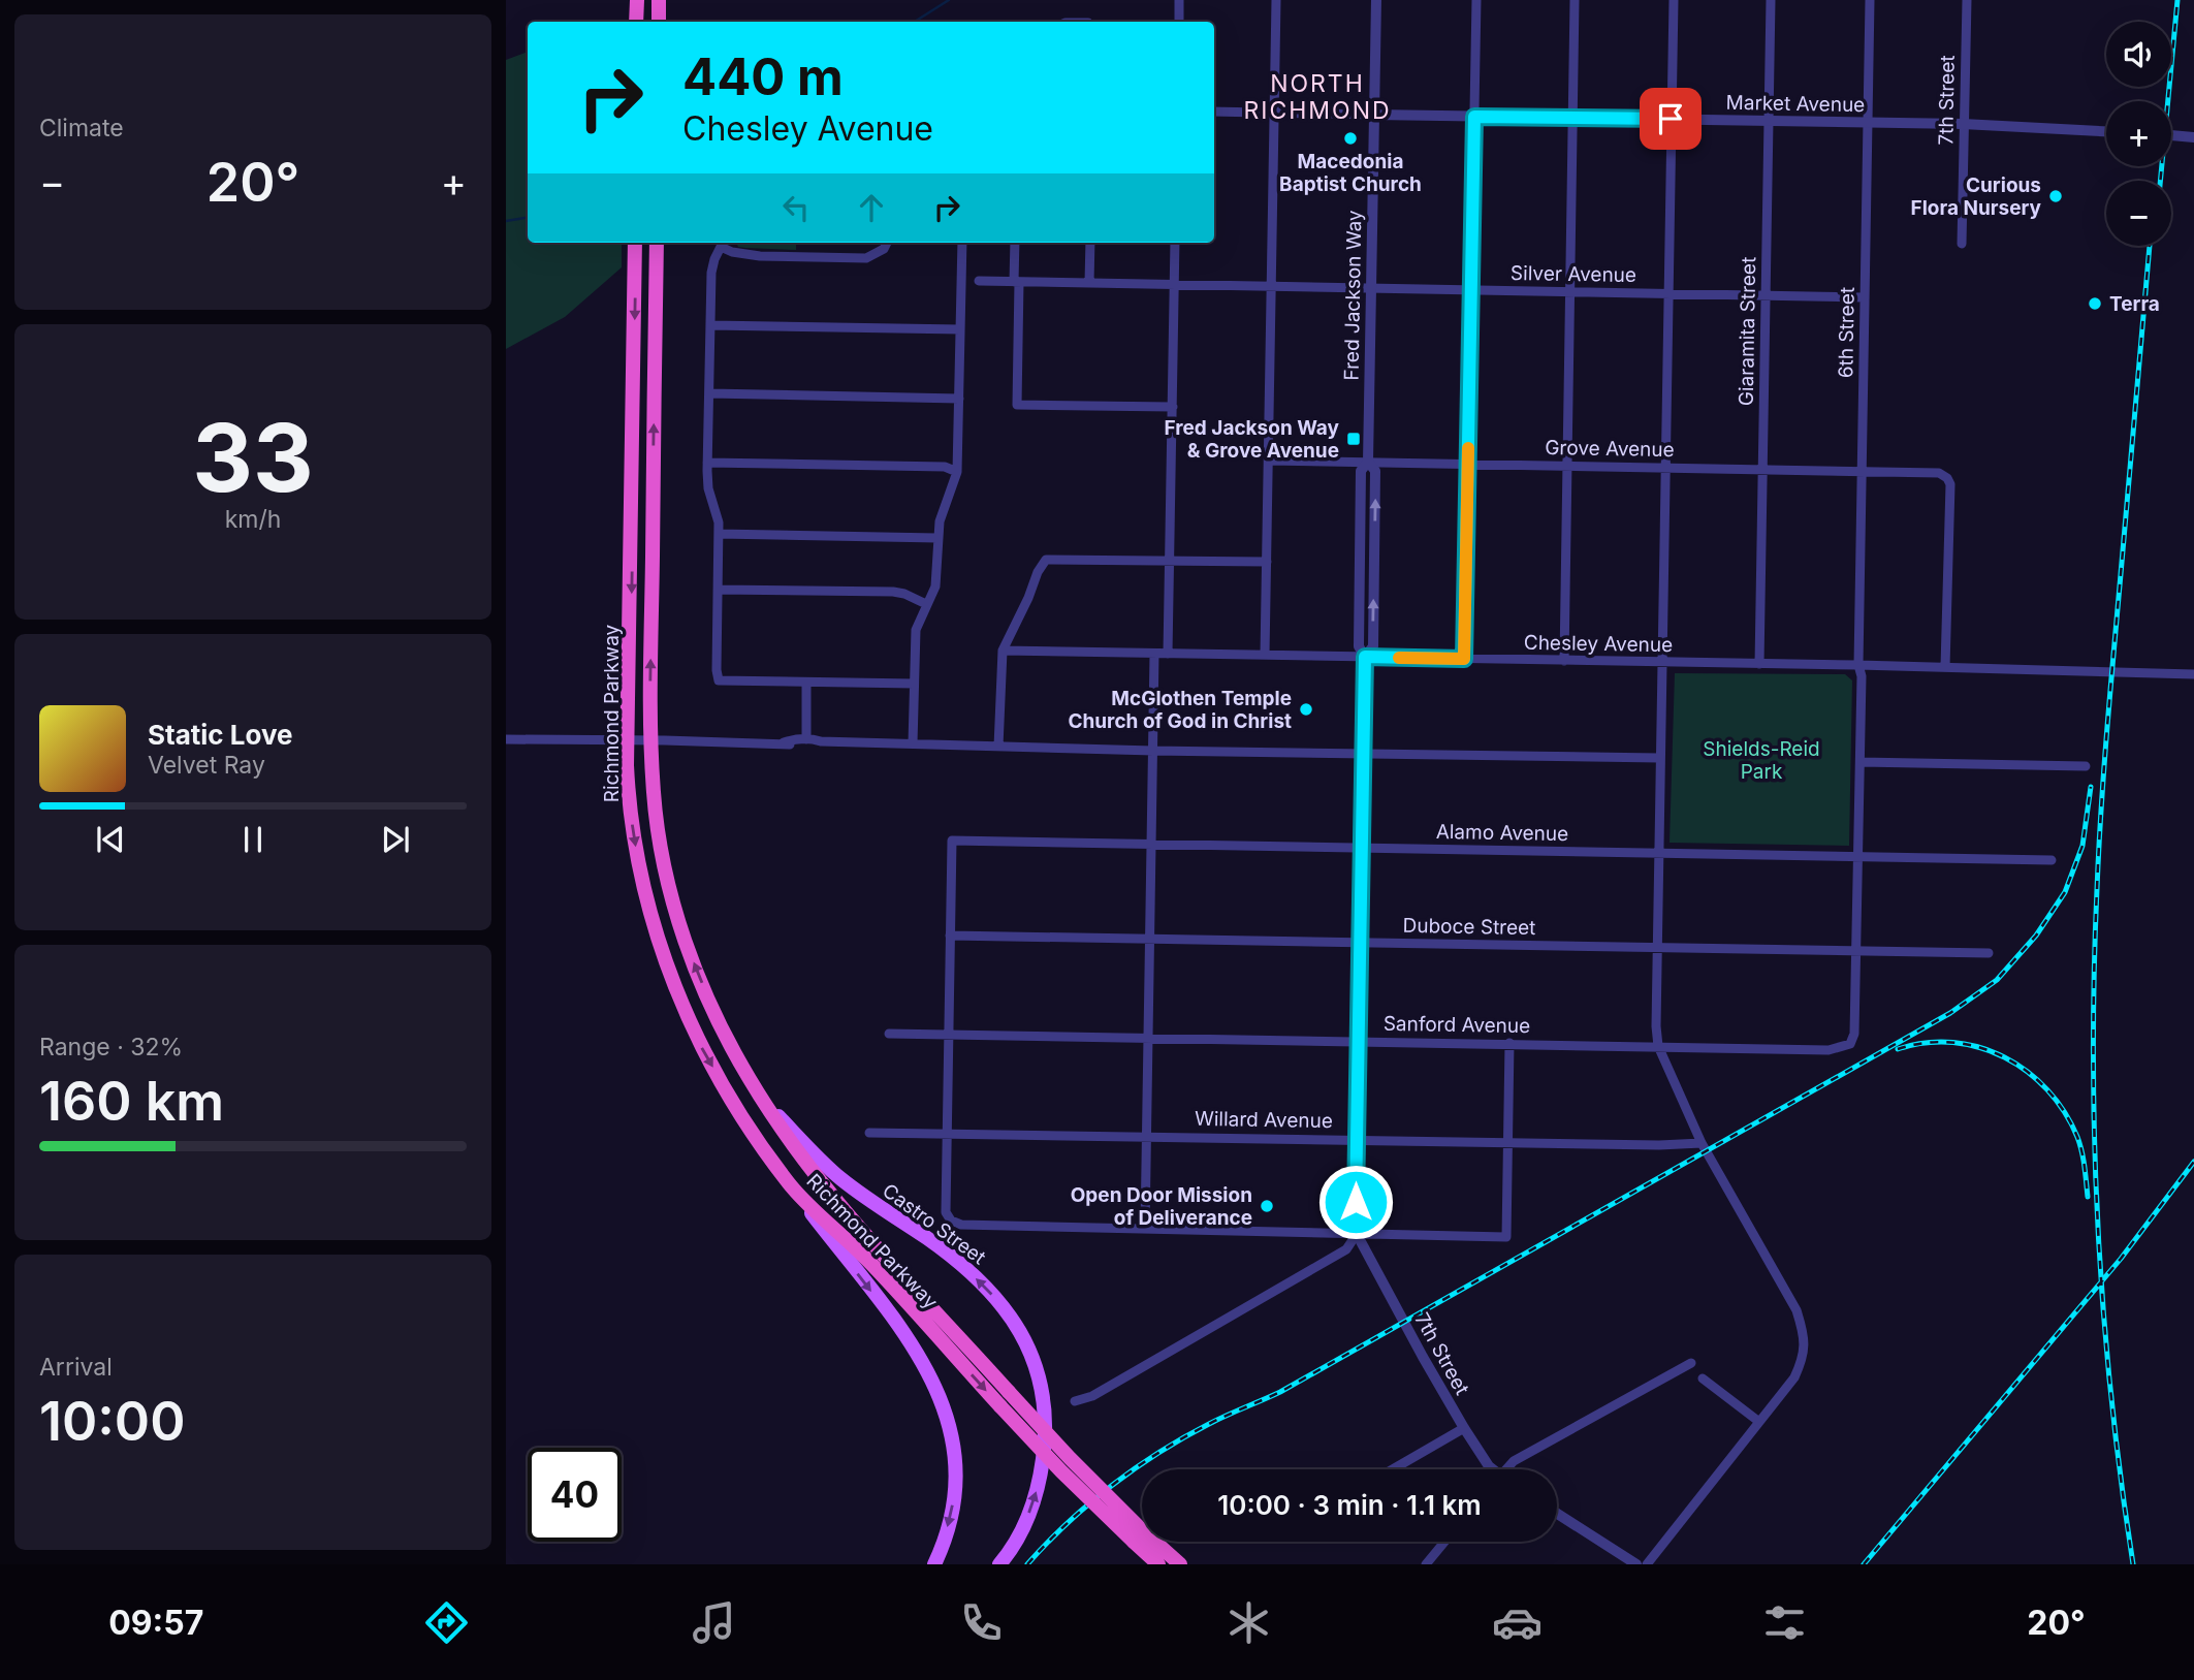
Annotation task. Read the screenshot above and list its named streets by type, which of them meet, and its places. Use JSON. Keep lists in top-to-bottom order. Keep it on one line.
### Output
{"streets":{"highway":["Richmond Parkway"],"main road":["Castro Street"],"street":["7th Street","Market Avenue","Silver Avenue","Fred Jackson Way","Giaramita Street","6th Street","Grove Avenue","Chesley Avenue","Alamo Avenue","Duboce Street","Sanford Avenue","Willard Avenue"]},"crossings":[["7th Street","Market Avenue"],["7th Street","Fred Jackson Way"],["Market Avenue","Fred Jackson Way"],["Market Avenue","Giaramita Street"],["Market Avenue","6th Street"],["Silver Avenue","Fred Jackson Way"],["Silver Avenue","Giaramita Street"],["Silver Avenue","6th Street"],["Fred Jackson Way","Grove Avenue"],["Fred Jackson Way","Chesley Avenue"],["Fred Jackson Way","Alamo Avenue"],["Fred Jackson Way","Duboce Street"],["Fred Jackson Way","Sanford Avenue"],["Fred Jackson Way","Willard Avenue"],["Giaramita Street","Grove Avenue"],["Giaramita Street","Chesley Avenue"],["6th Street","Grove Avenue"],["6th Street","Chesley Avenue"],["6th Street","Alamo Avenue"],["6th Street","Duboce Street"],["6th Street","Sanford Avenue"],["Grove Avenue","Chesley Avenue"],["Richmond Parkway","Castro Street"],["Alamo Avenue","Duboce Street"]],"districts":["NORTH RICHMOND"],"parks":["Shields-Reid Park"],"places":{"other":["Macedonia Baptist Church","Curious Flora Nursery","Terra","McGlothen Temple Church of God in Christ","Open Door Mission of Deliverance"],"transit":["Fred Jackson Way & Grove Avenue"]},"page":{"tile":["Climate",["33","km/h"],["Range · 32%","160 km"],["Arrival","10:00"]],"map_buttons":["+","−"],"turn":["440 m","Chesley Avenue"],"heat":["−","20°","+"],"song":["Static Love","Velvet Ray"],"limit":"40","trip":"10:00 · 3 min · 1.1 km","tabs":["09:57","20°"]}}
